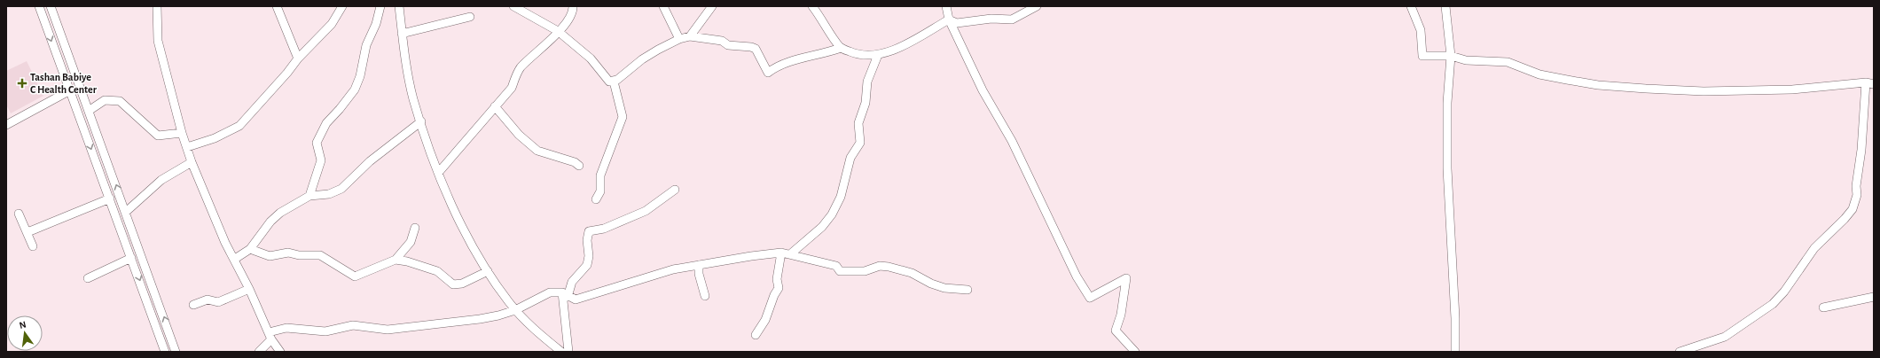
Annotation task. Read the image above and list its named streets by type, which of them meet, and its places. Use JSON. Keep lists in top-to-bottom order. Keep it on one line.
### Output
{"places":{"health":["Tashan Babiye C Health Center"]},"north":"top"}
